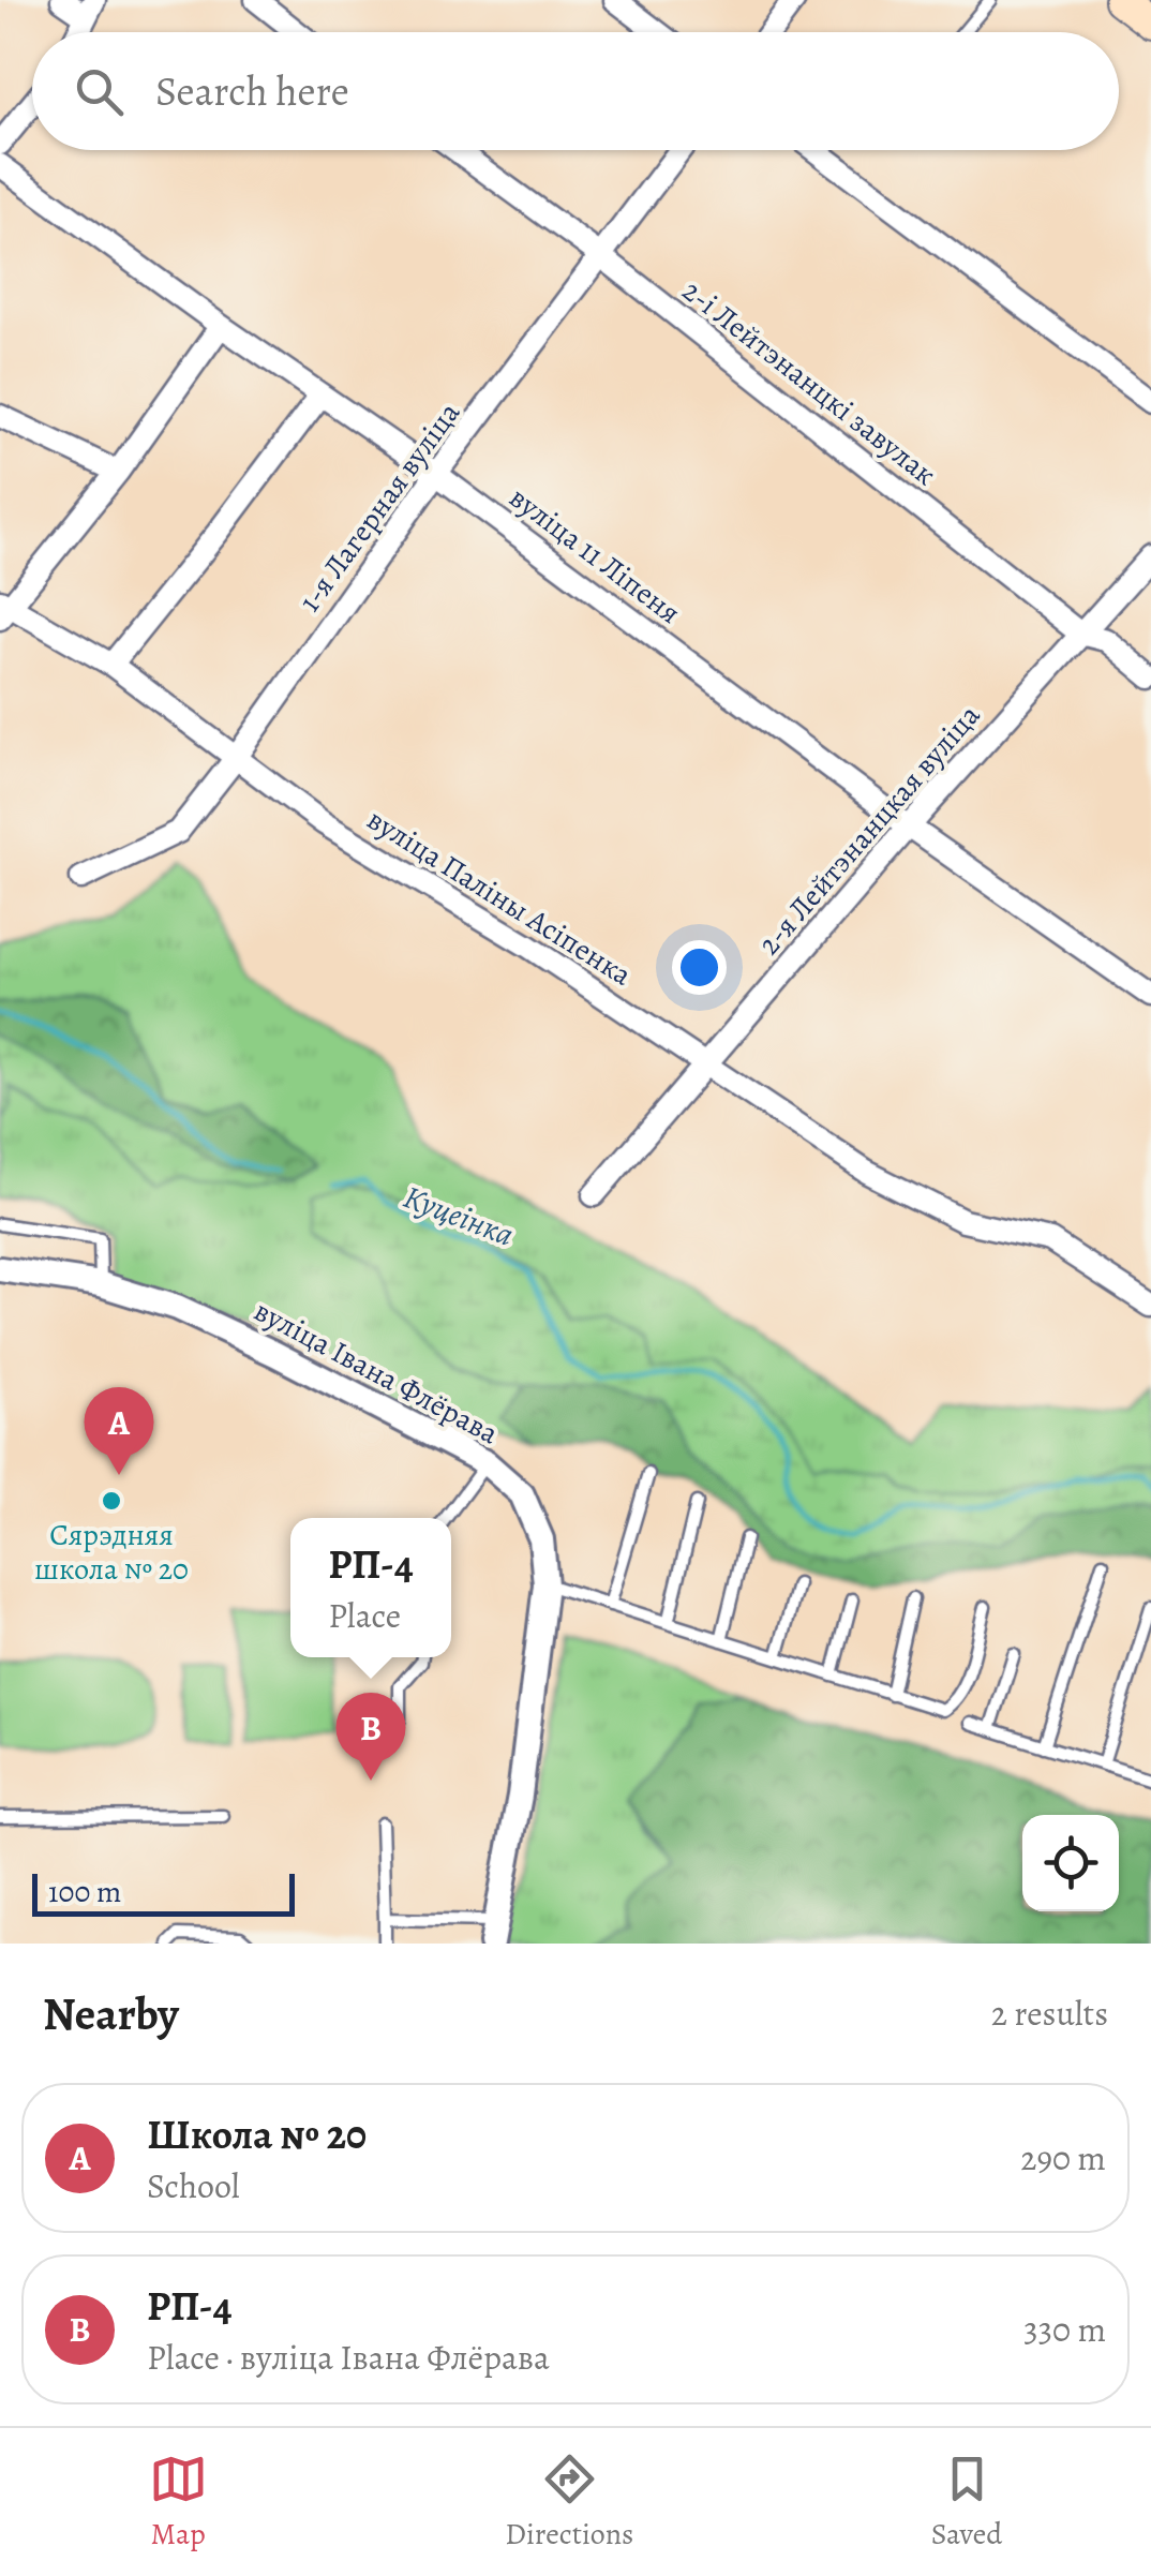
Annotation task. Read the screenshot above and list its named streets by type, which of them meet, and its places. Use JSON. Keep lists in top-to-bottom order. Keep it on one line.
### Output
{"streets":{"street":["2-і Лейтэнанцкі завулак","1-я Лагерная вуліца","вуліца 11 Ліпеня","2-я Лейтэнанцкая вуліца","вуліца Паліны Асіпенка","вуліца Івана Флёрава"]},"crossings":[["2-і Лейтэнанцкі завулак","1-я Лагерная вуліца"],["2-і Лейтэнанцкі завулак","2-я Лейтэнанцкая вуліца"],["1-я Лагерная вуліца","вуліца 11 Ліпеня"],["1-я Лагерная вуліца","вуліца Паліны Асіпенка"],["вуліца 11 Ліпеня","2-я Лейтэнанцкая вуліца"],["2-я Лейтэнанцкая вуліца","вуліца Паліны Асіпенка"]],"water":["Куцеінка"],"places":["Сярэдняя школа № 20"],"scale_bar":"100 m","page":{"search":"Search here","pins":["A","B"],"popup":["РП-4","Place"],"scale":"100 m","heading":["Nearby","2 results"],"list":[{"mark":"A","name":"Школа № 20","note":"School","value":"290 m"},{"mark":"B","name":"РП-4","note":"Place · вуліца Івана Флёрава","value":"330 m"}],"nav":["Map","Directions","Saved"]}}
